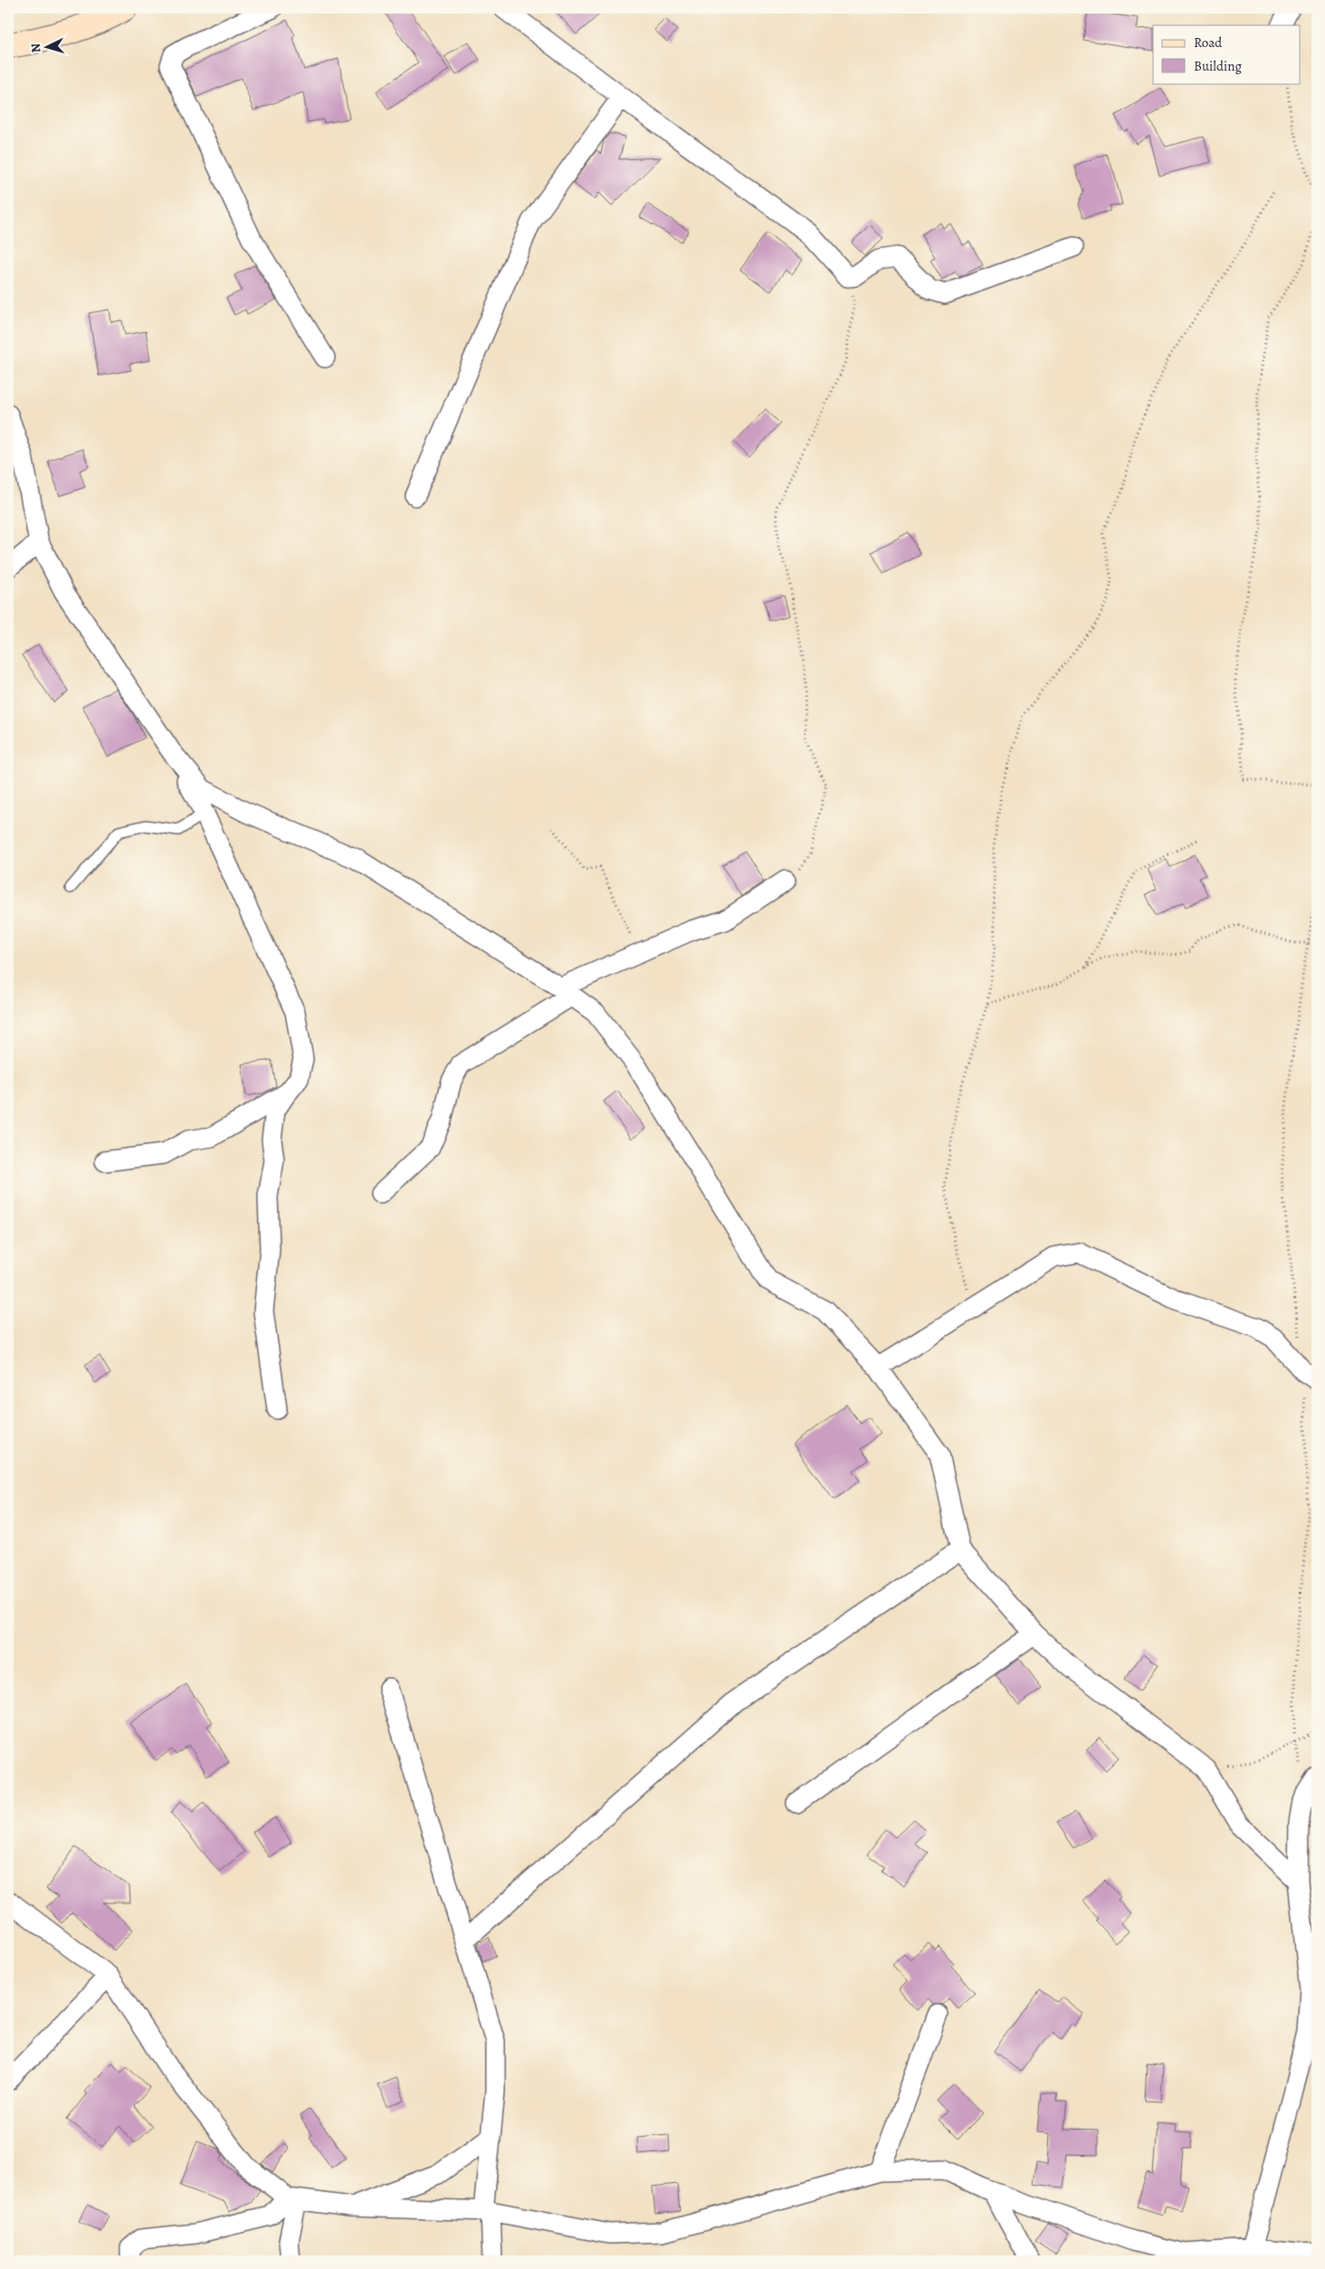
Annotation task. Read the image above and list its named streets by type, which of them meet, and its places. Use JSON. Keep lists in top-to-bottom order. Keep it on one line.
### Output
{"legend":["Road","Building"],"north":"left"}
